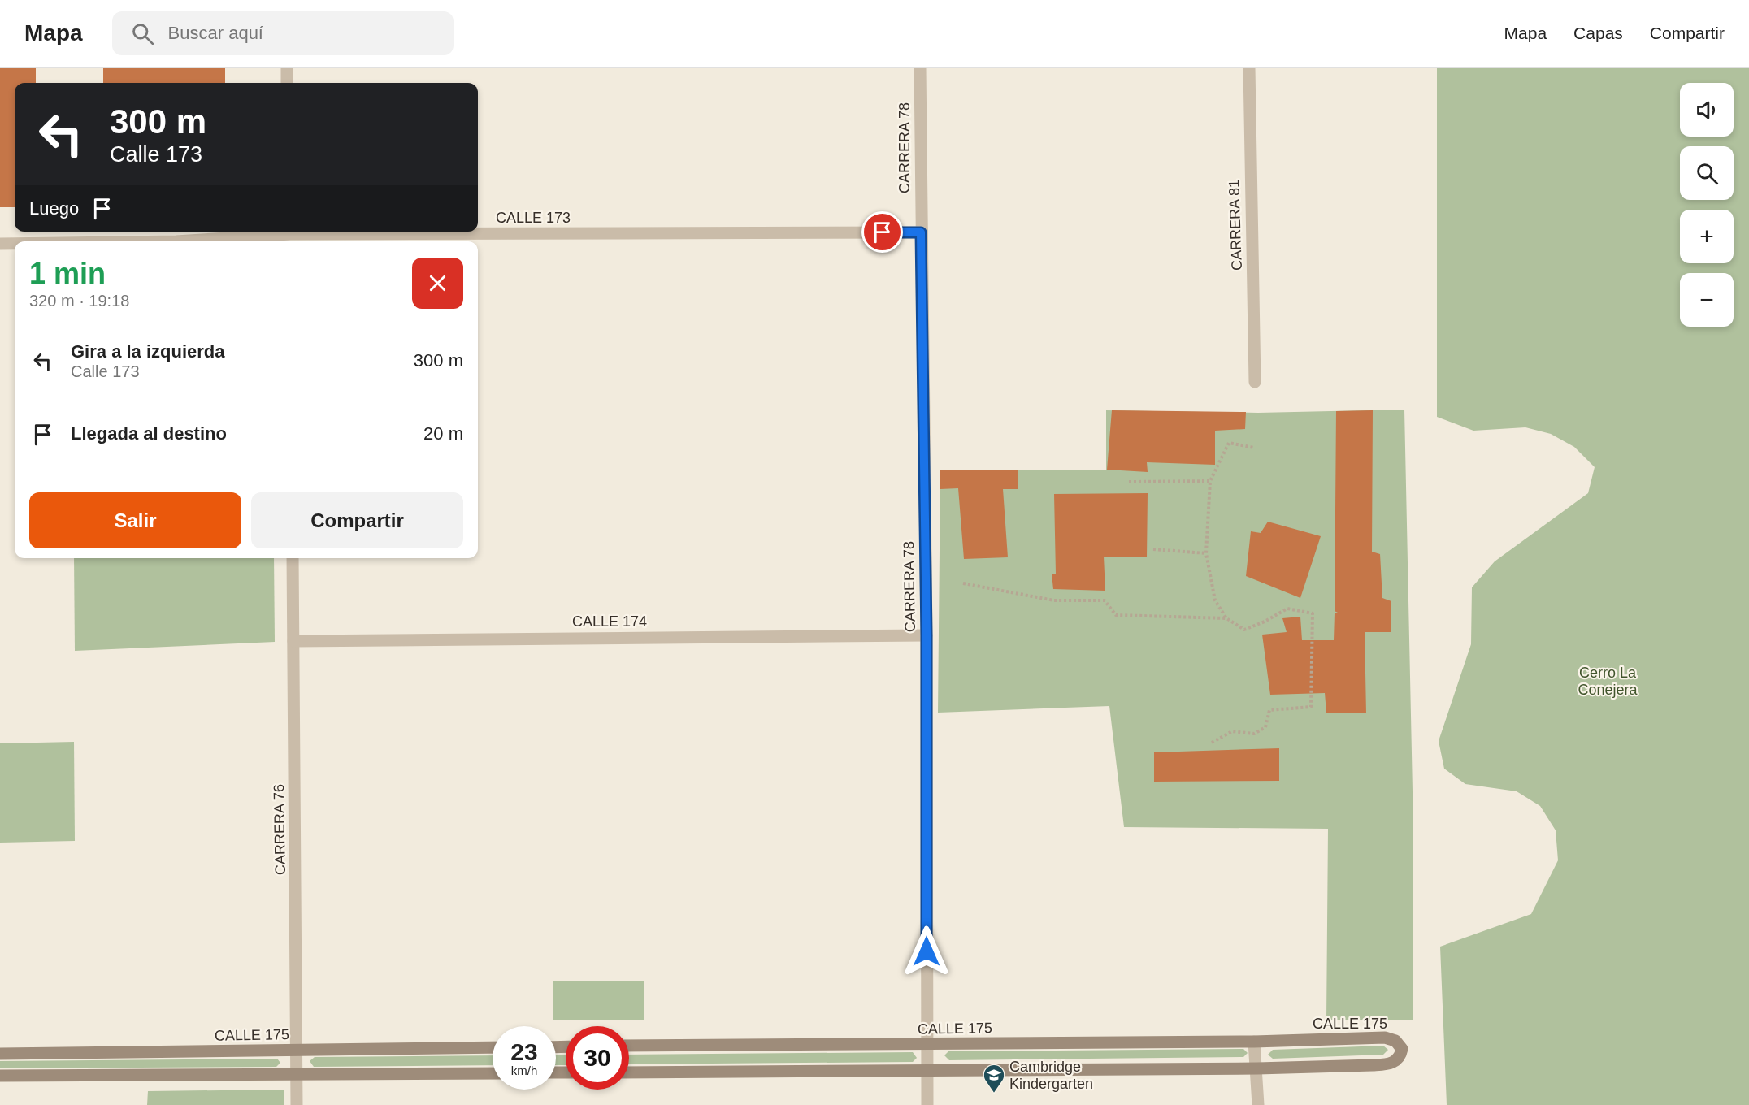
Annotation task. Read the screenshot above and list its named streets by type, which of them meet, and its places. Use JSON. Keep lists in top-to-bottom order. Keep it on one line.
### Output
{"streets":{"street":["CARRERA 78","CALLE 173","CARRERA 81","CALLE 174","CARRERA 76","CALLE 175"]},"crossings":[["CARRERA 78","CALLE 173"],["CARRERA 78","CALLE 174"],["CARRERA 78","CALLE 175"],["CALLE 174","CARRERA 76"],["CARRERA 76","CALLE 175"]],"parks":["Cerro La Conejera"],"places":{"school or university":["Cambridge Kindergarten"]},"page":{"header":"Mapa","search":"Buscar aquí","nav":["Mapa","Capas","Compartir"],"map_buttons":["+","−"],"turn":["300 m","Calle 173"],"then":"Luego","heading":["1 min","320 m · 19:18"],"list":[{"name":"Gira a la izquierda","note":"Calle 173","value":"300 m"},{"name":"Llegada al destino","value":"20 m"}],"buttons":["Salir","Compartir"],"speed":"23 km/h","limit":"30"}}
